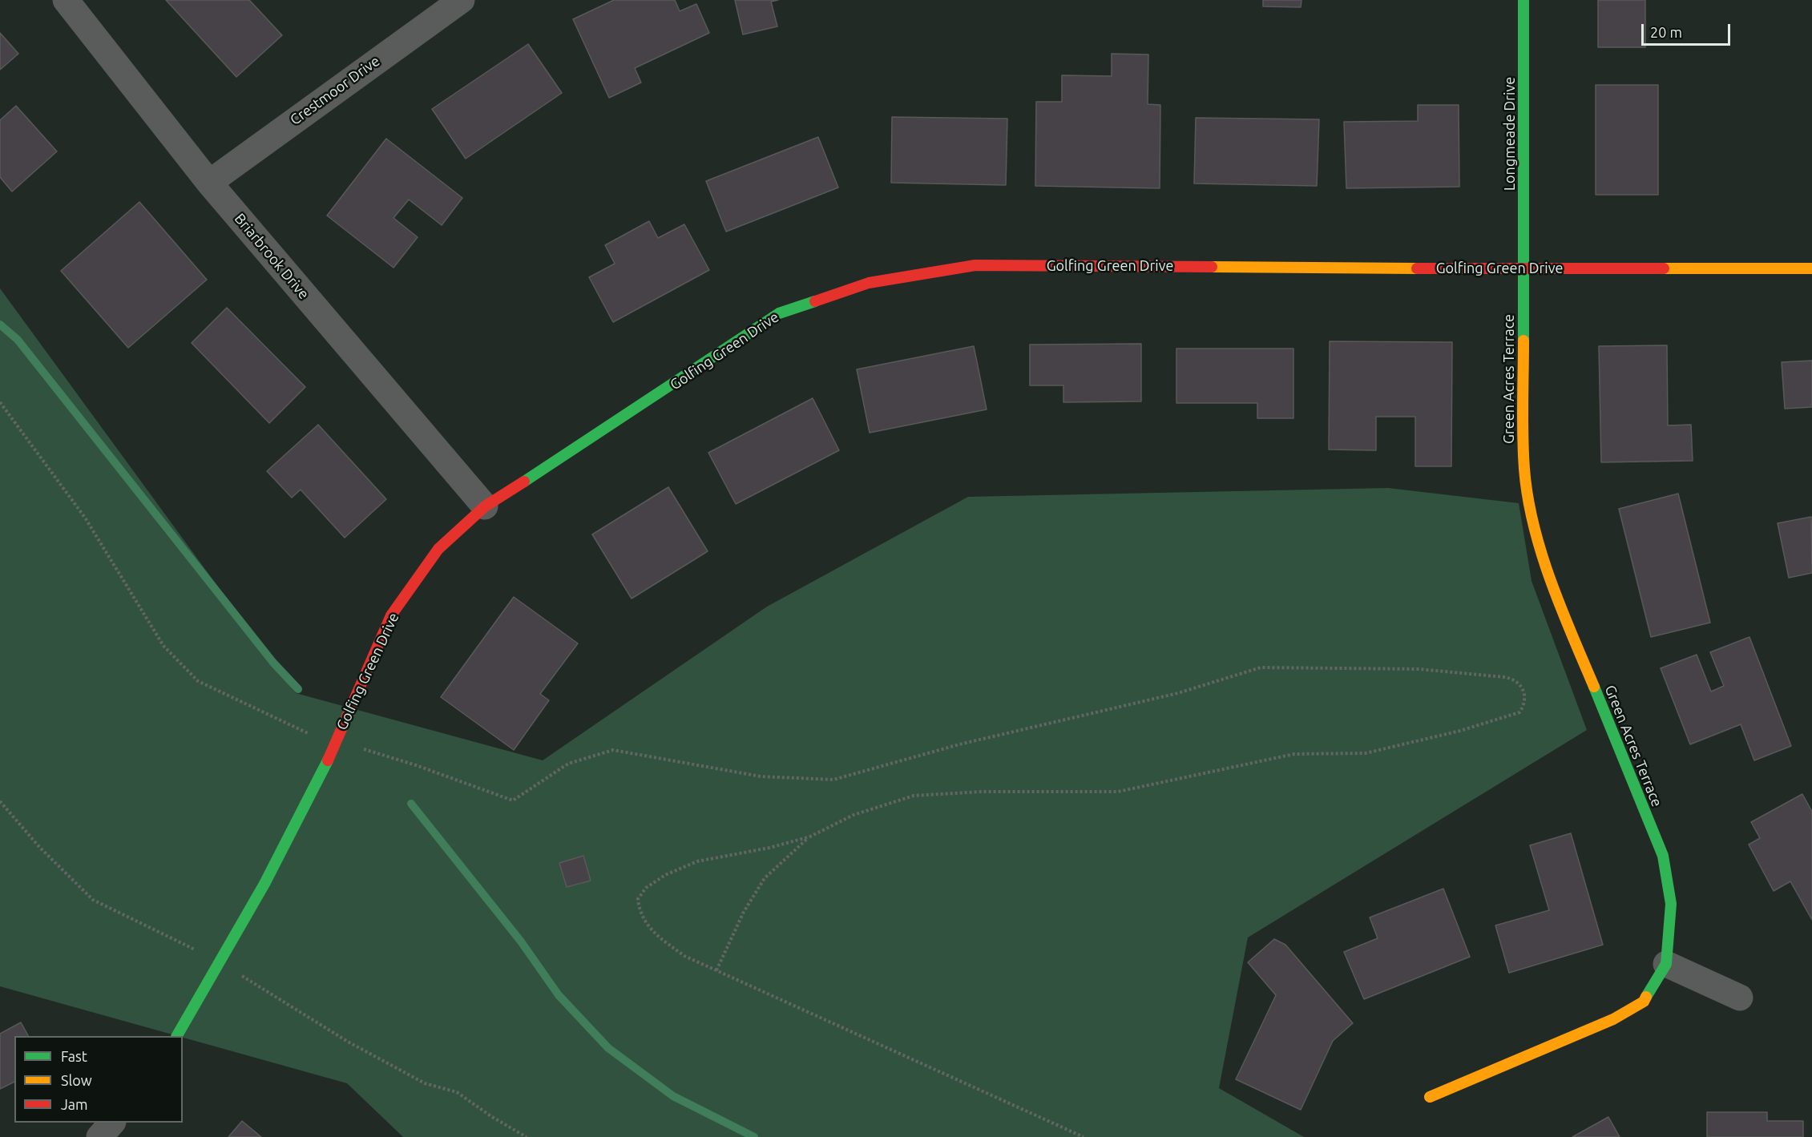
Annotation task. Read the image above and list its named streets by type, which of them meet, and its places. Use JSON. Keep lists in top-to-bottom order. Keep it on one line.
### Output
{"streets":{"street":["Crestmoor Drive","Longmeade Drive","Briarbrook Drive","Golfing Green Drive","Green Acres Terrace"]},"crossings":[["Crestmoor Drive","Briarbrook Drive"],["Longmeade Drive","Golfing Green Drive"],["Longmeade Drive","Green Acres Terrace"],["Briarbrook Drive","Golfing Green Drive"],["Golfing Green Drive","Green Acres Terrace"]],"legend":["Fast","Slow","Jam"],"scale_bar":"20 m"}
